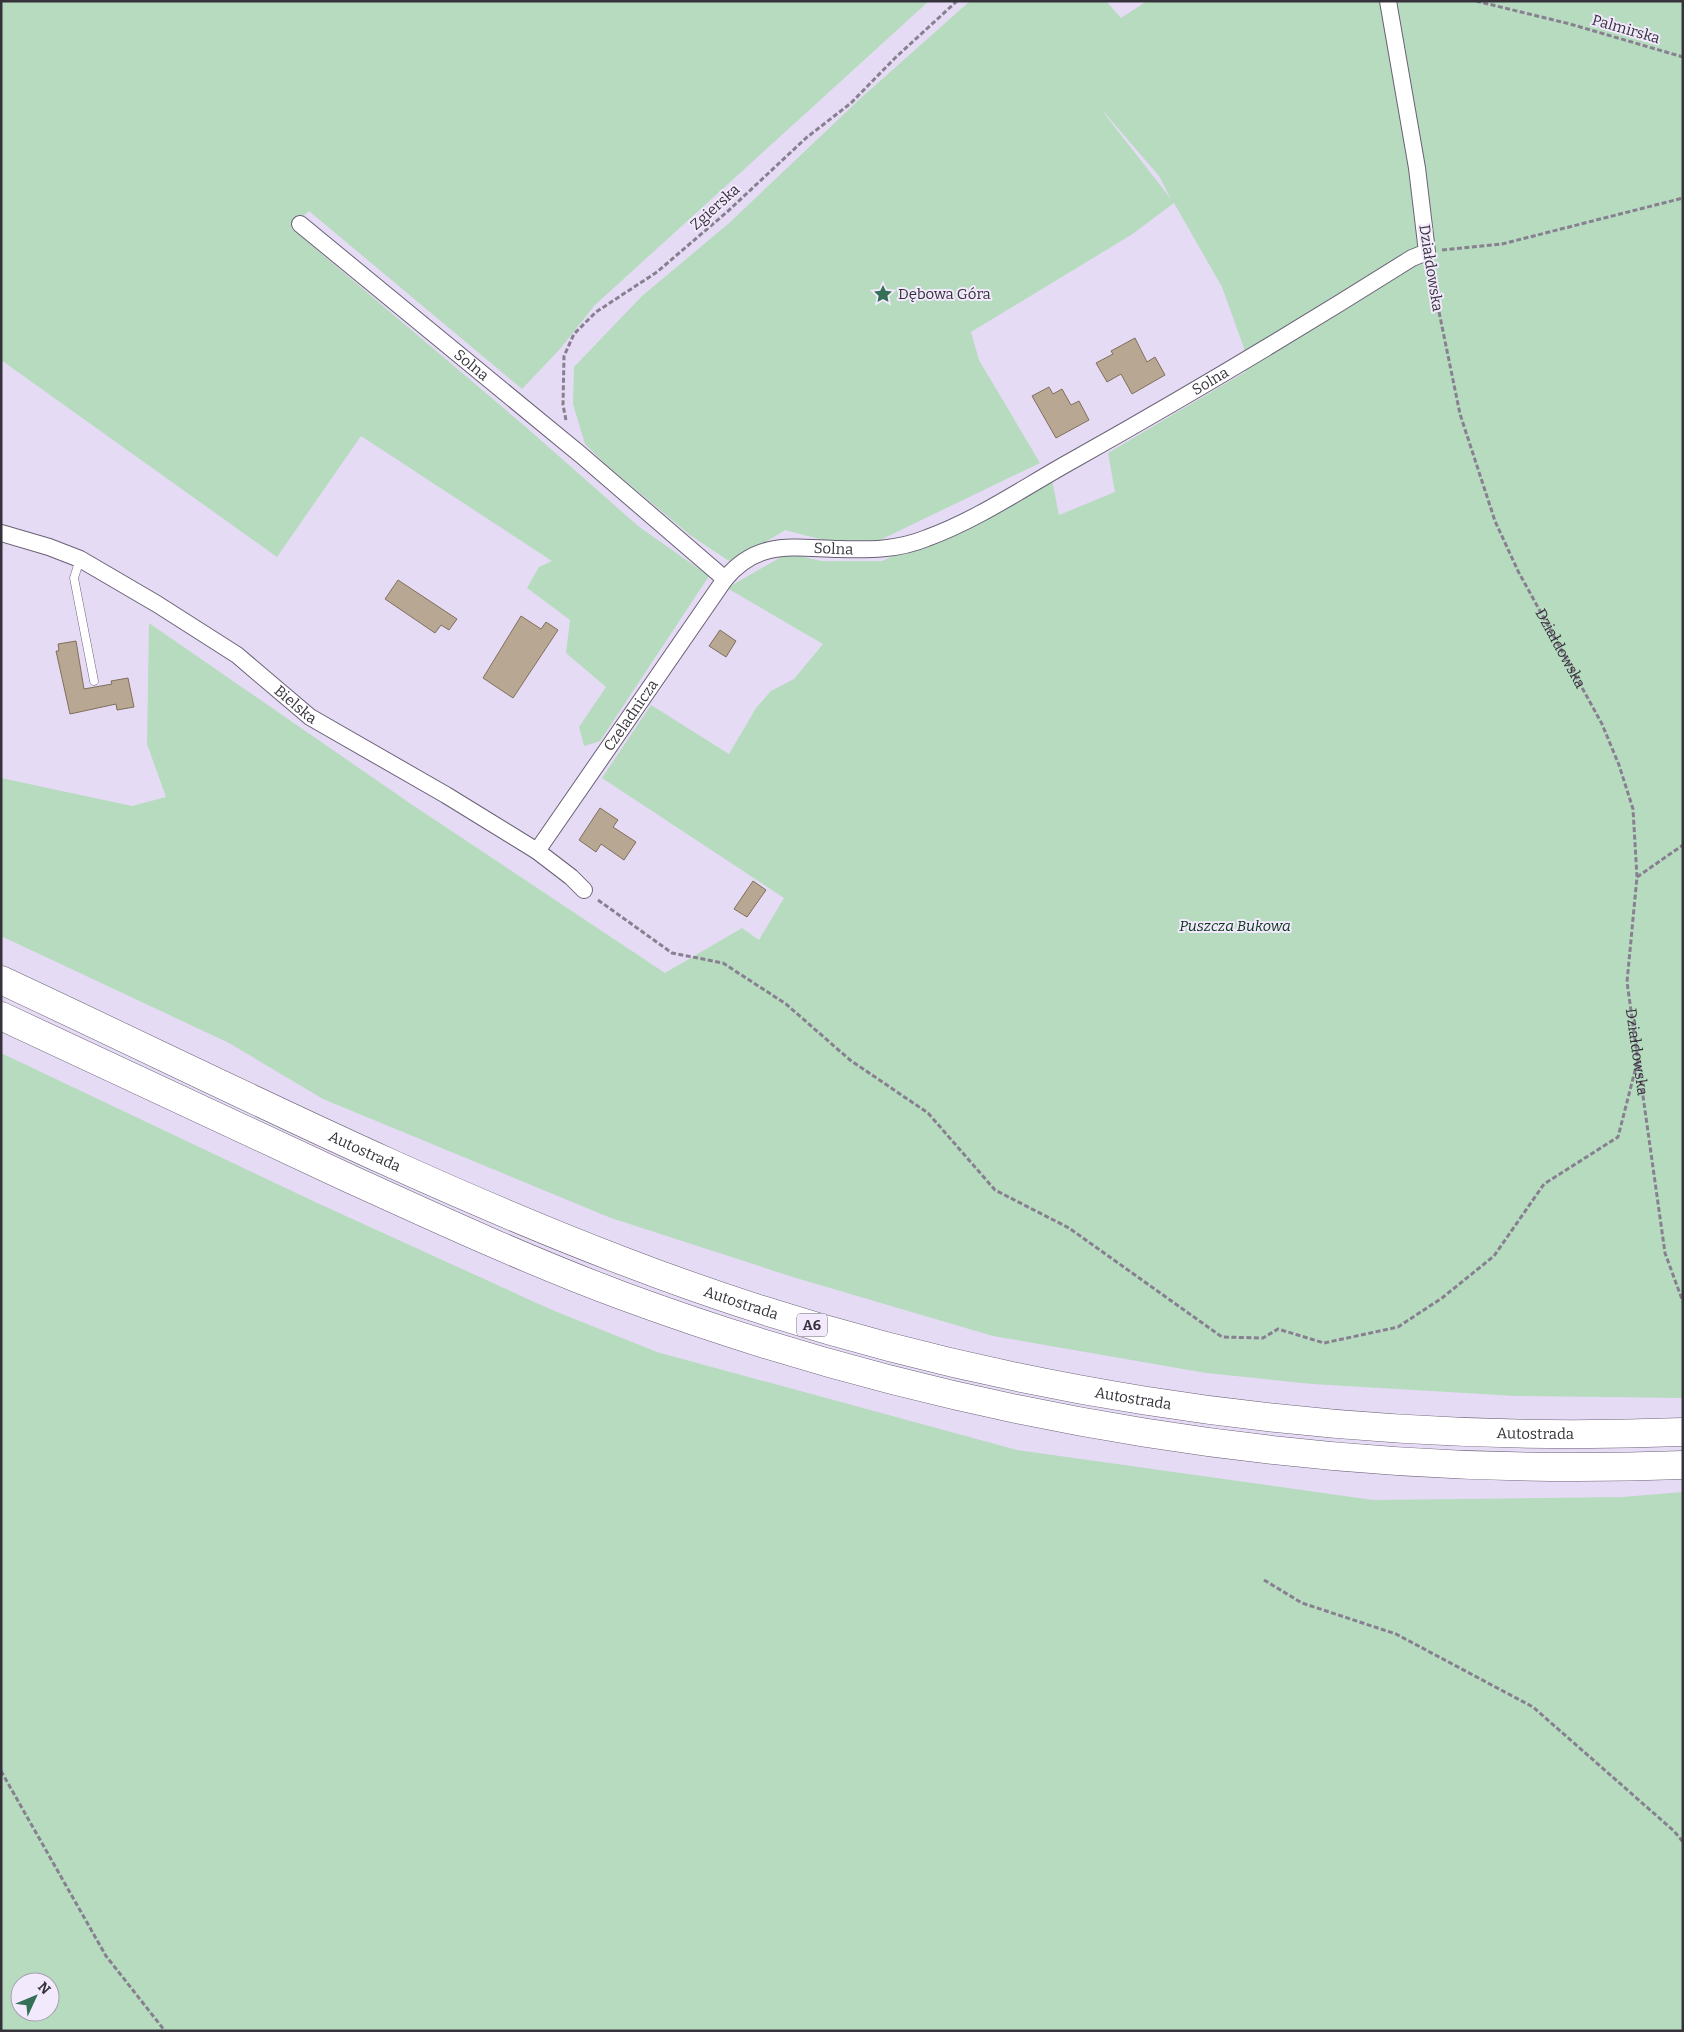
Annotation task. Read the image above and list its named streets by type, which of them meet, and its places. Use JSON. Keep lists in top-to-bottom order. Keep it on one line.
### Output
{"streets":{"highway":["Autostrada","A6"],"street":["Działdowska","Solna","Bielska","Czeladnicza"],"path":["Palmirska","Zgierska"]},"crossings":[["Działdowska","Solna"],["Solna","Czeladnicza"],["Bielska","Czeladnicza"]],"parks":["Puszcza Bukowa"],"places":{"place":["Dębowa Góra"]},"north":"top right"}
